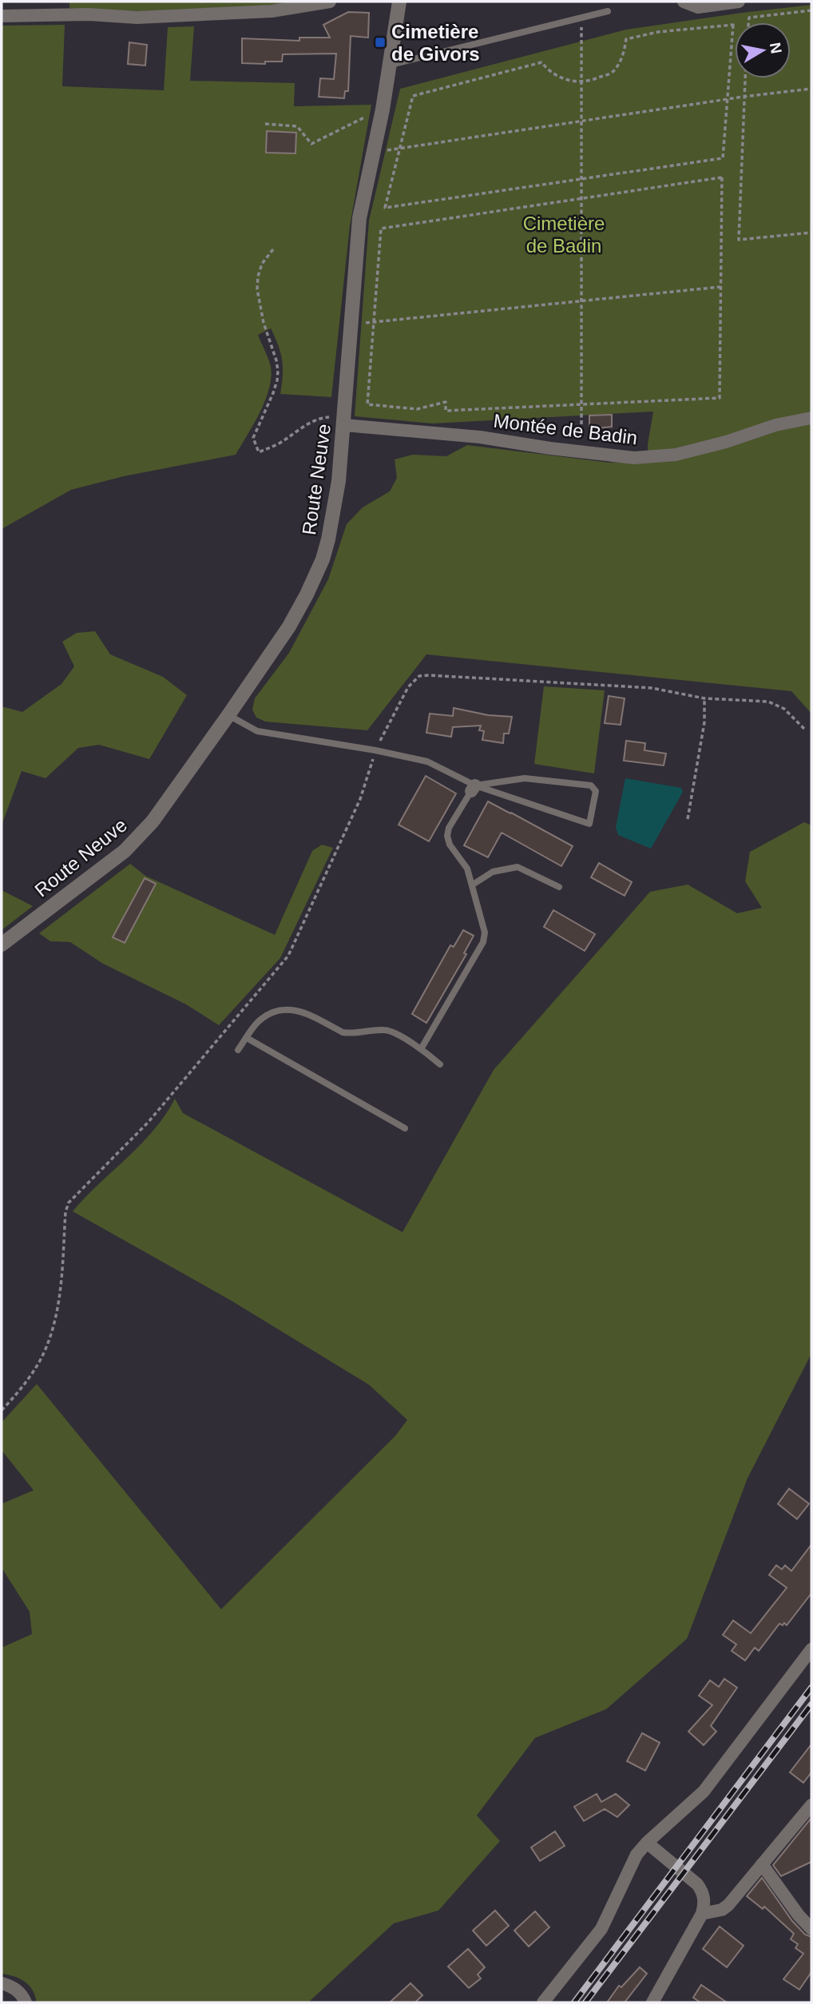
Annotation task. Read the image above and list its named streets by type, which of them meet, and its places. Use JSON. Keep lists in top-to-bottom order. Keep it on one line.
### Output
{"streets":{"street":["Montée de Badin","Route Neuve"]},"crossings":[["Montée de Badin","Route Neuve"]],"parks":["Cimetière de Badin"],"places":{"transit":["Cimetière de Givors"]},"north":"right"}
